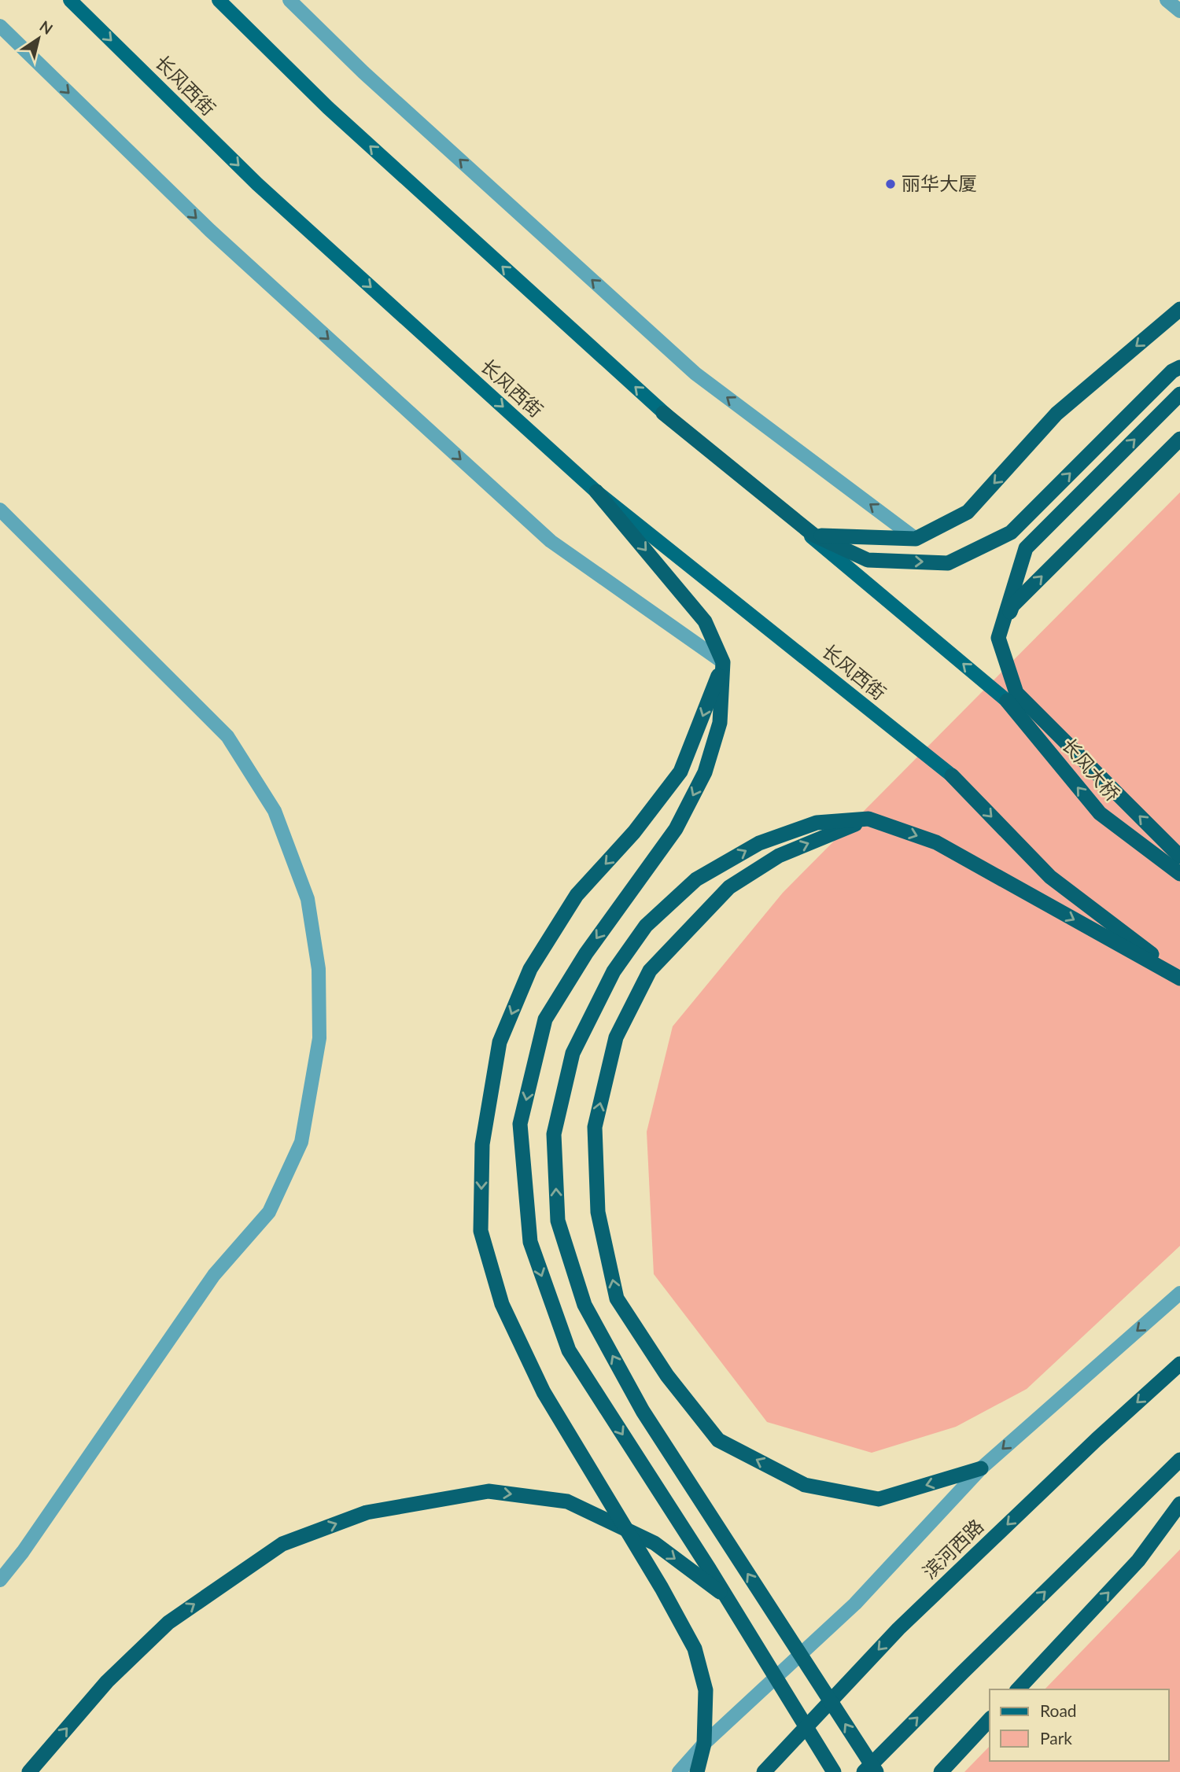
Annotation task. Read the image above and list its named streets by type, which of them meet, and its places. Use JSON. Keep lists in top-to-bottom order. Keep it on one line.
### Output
{"streets":{"highway":["长风大桥","滨河西路"],"main road":["长风西街"]},"places":["丽华大厦"],"legend":["Road","Park"],"north":"top right"}
